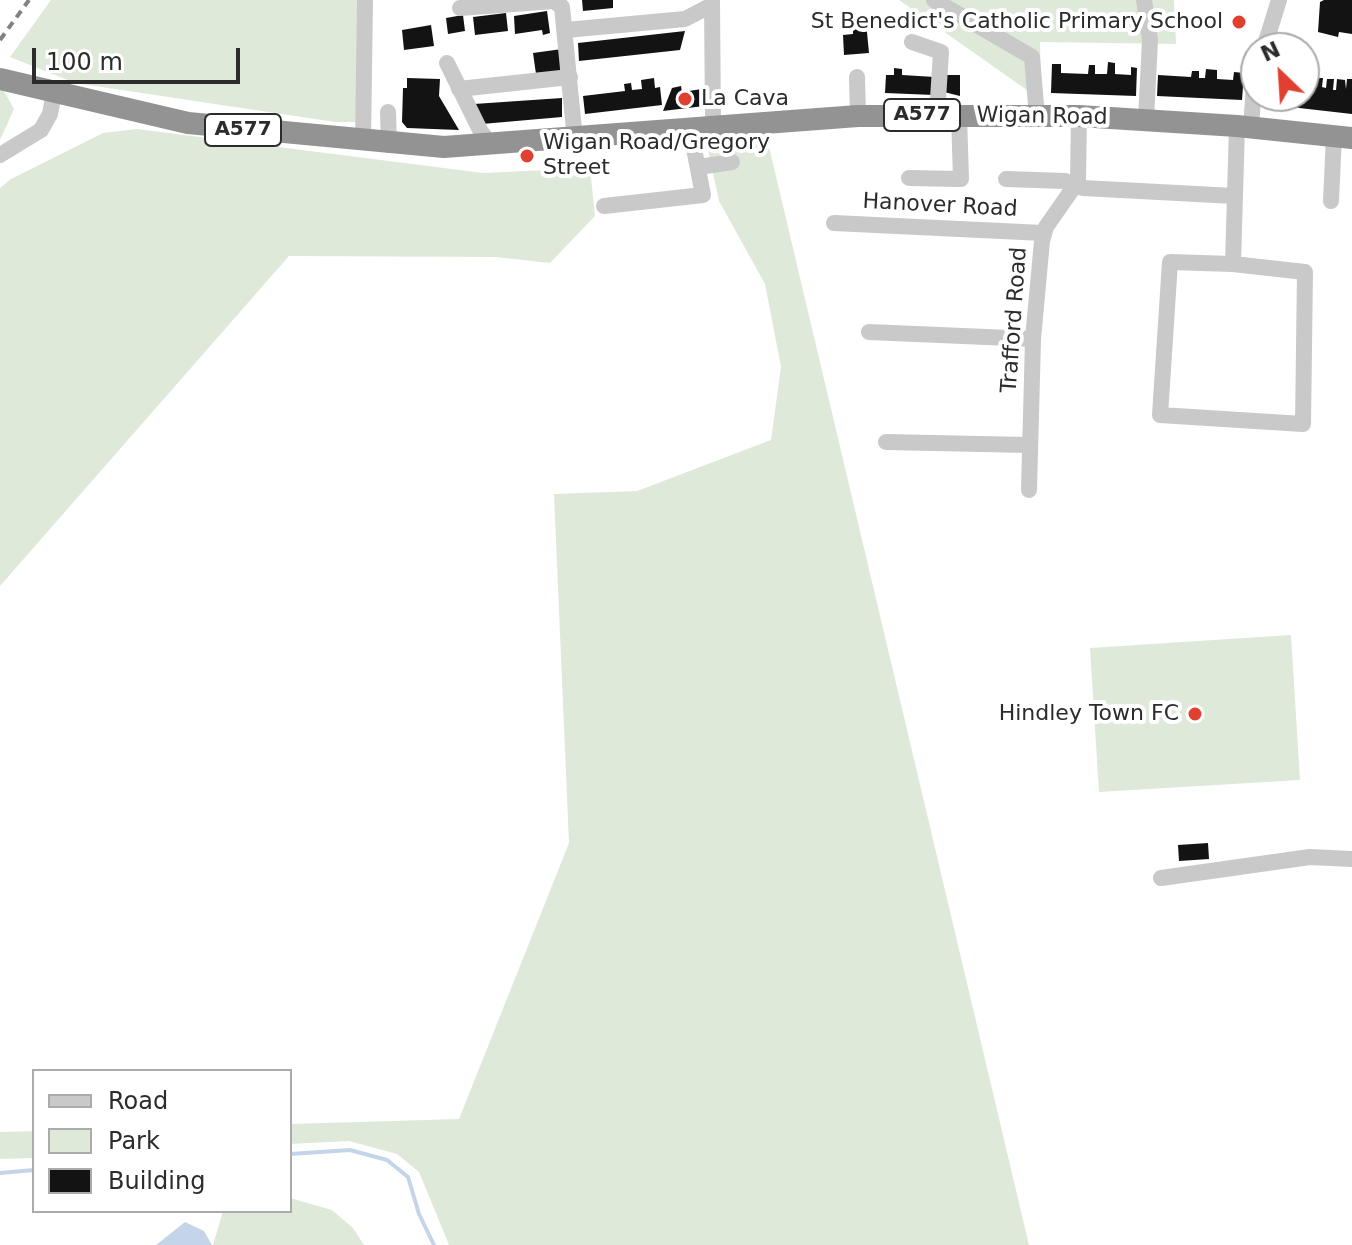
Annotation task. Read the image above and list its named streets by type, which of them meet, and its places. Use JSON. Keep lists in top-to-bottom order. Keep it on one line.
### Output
{"streets":{"highway":["A577","Wigan Road"],"street":["Hanover Road","Trafford Road"]},"crossings":[["A577","Wigan Road"],["Hanover Road","Trafford Road"]],"places":["St Benedict's Catholic Primary School","La Cava","Wigan Road/Gregory Street","Hindley Town FC"],"legend":["Road","Park","Building"],"scale_bar":"100 m","north":"top left"}
